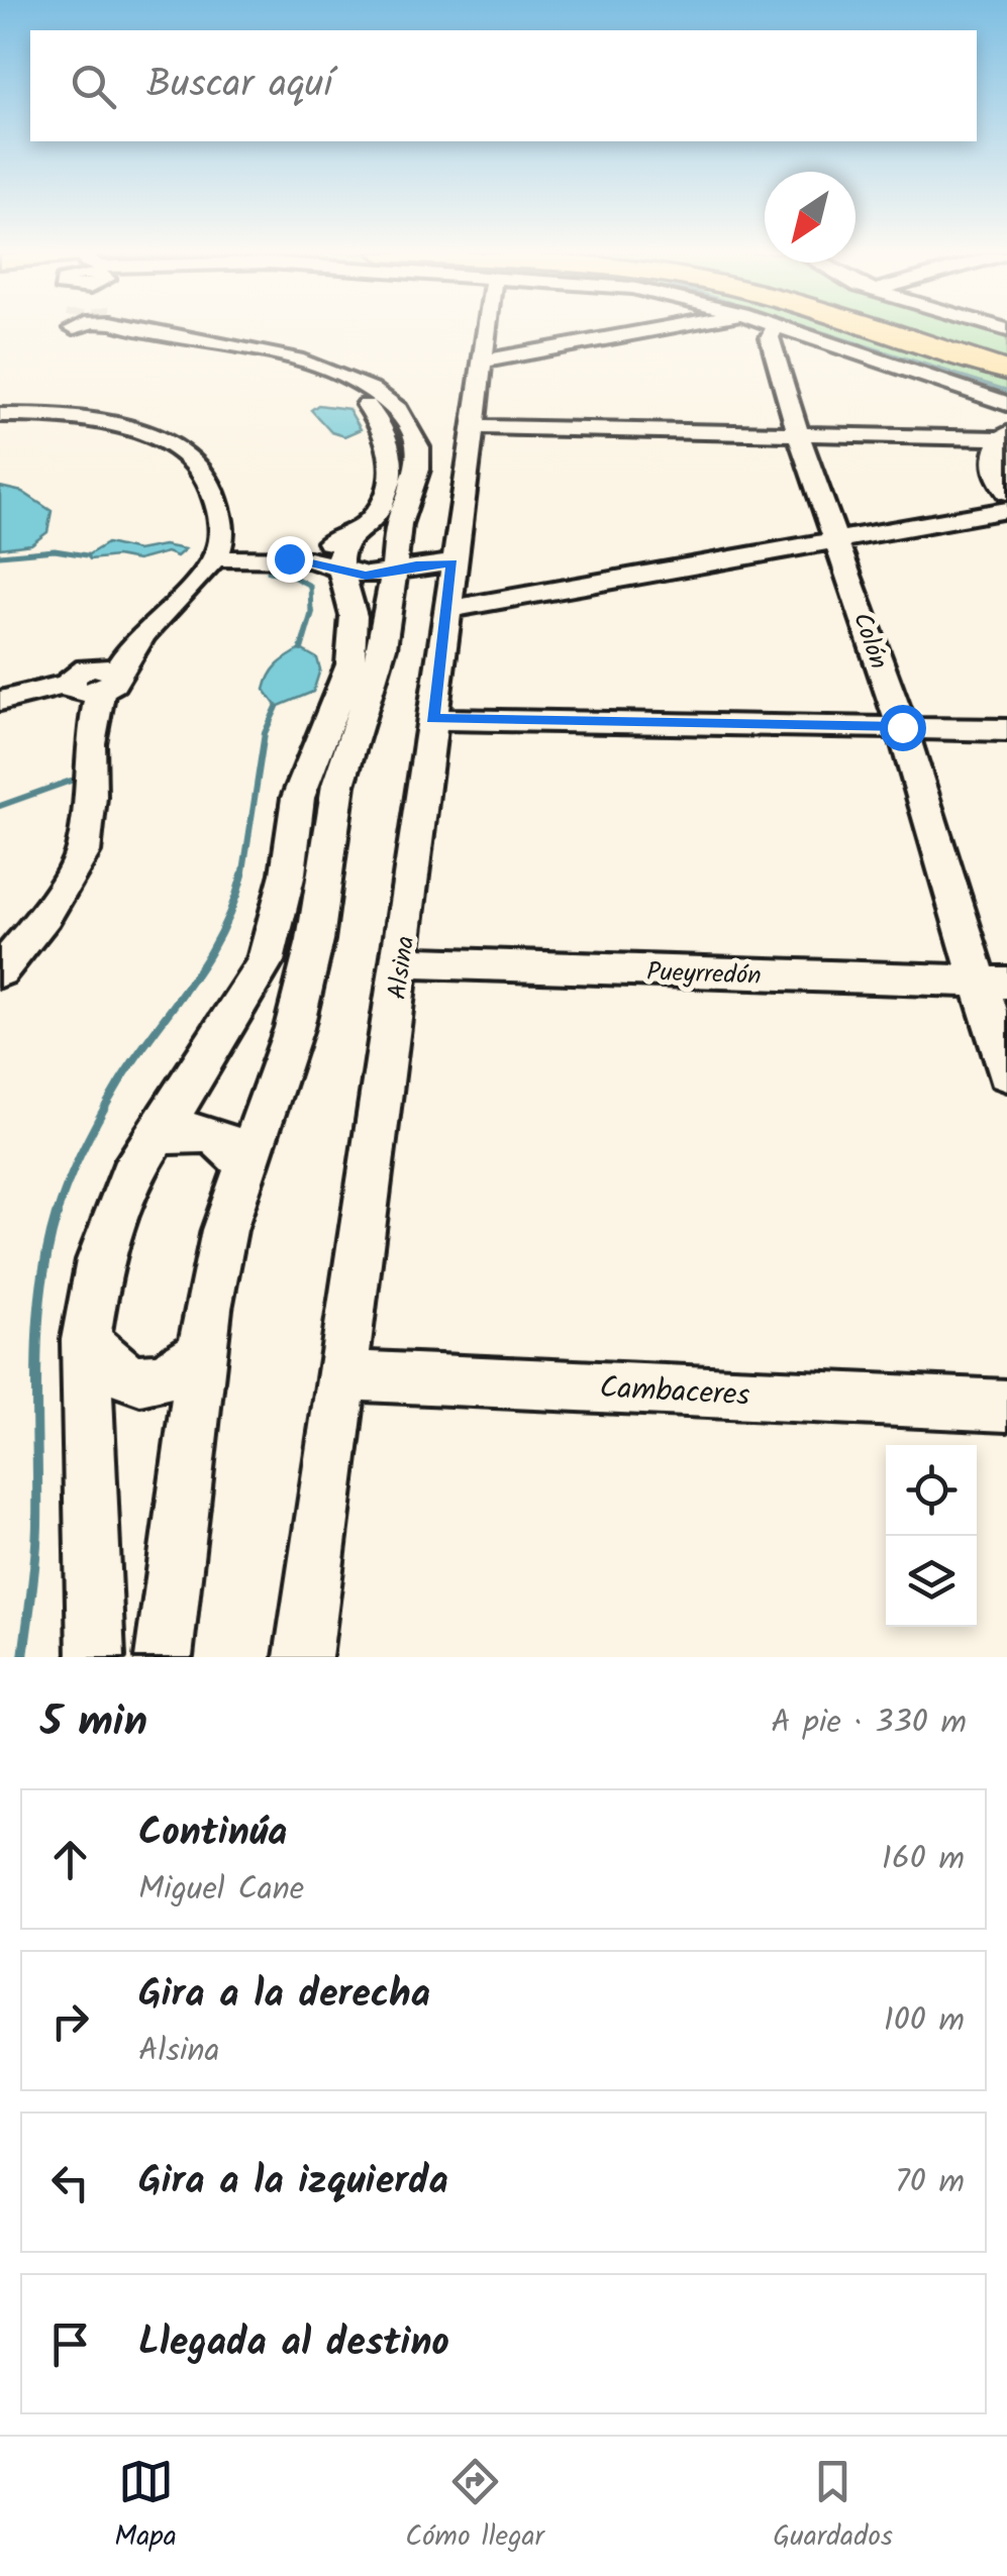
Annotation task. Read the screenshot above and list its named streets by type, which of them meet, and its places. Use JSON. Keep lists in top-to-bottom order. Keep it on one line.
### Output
{"streets":{"street":["Colón","Alsina","Pueyrredón","Cambaceres"]},"crossings":[["Colón","Pueyrredón"],["Alsina","Pueyrredón"],["Alsina","Cambaceres"]],"north":"bottom left","page":{"search":"Buscar aquí","heading":["5 min","A pie · 330 m"],"list":[["Continúa","Miguel Cane","160 m"],["Gira a la derecha","Alsina","100 m"],["Gira a la izquierda","70 m"],"Llegada al destino"],"nav":["Mapa","Cómo llegar","Guardados"]}}
